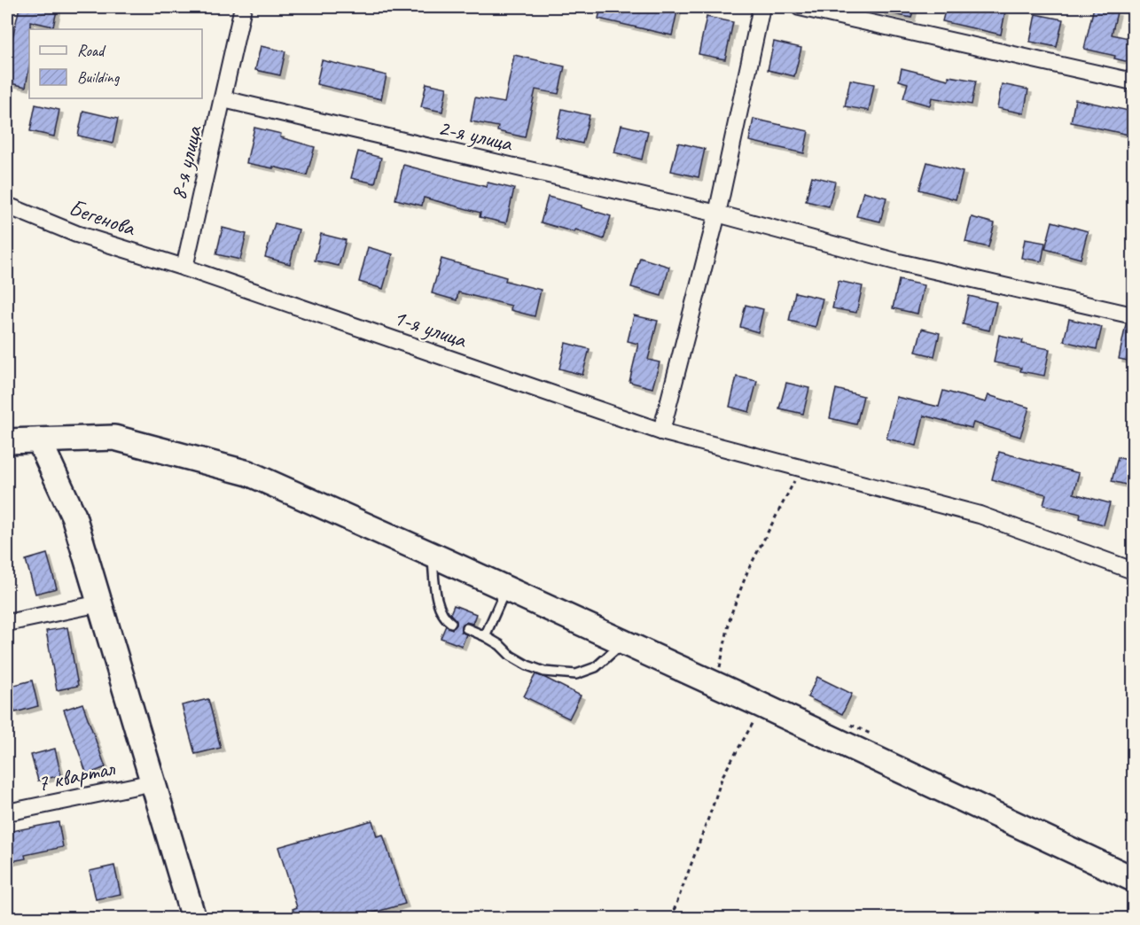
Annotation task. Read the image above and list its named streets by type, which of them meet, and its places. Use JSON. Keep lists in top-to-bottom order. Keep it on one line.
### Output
{"streets":{"street":["2-я улица","8-я улица","Бегенова","1-я улица","7 квартал"]},"crossings":[["2-я улица","8-я улица"],["8-я улица","Бегенова"],["8-я улица","1-я улица"],["Бегенова","1-я улица"]],"legend":["Road","Building"]}
